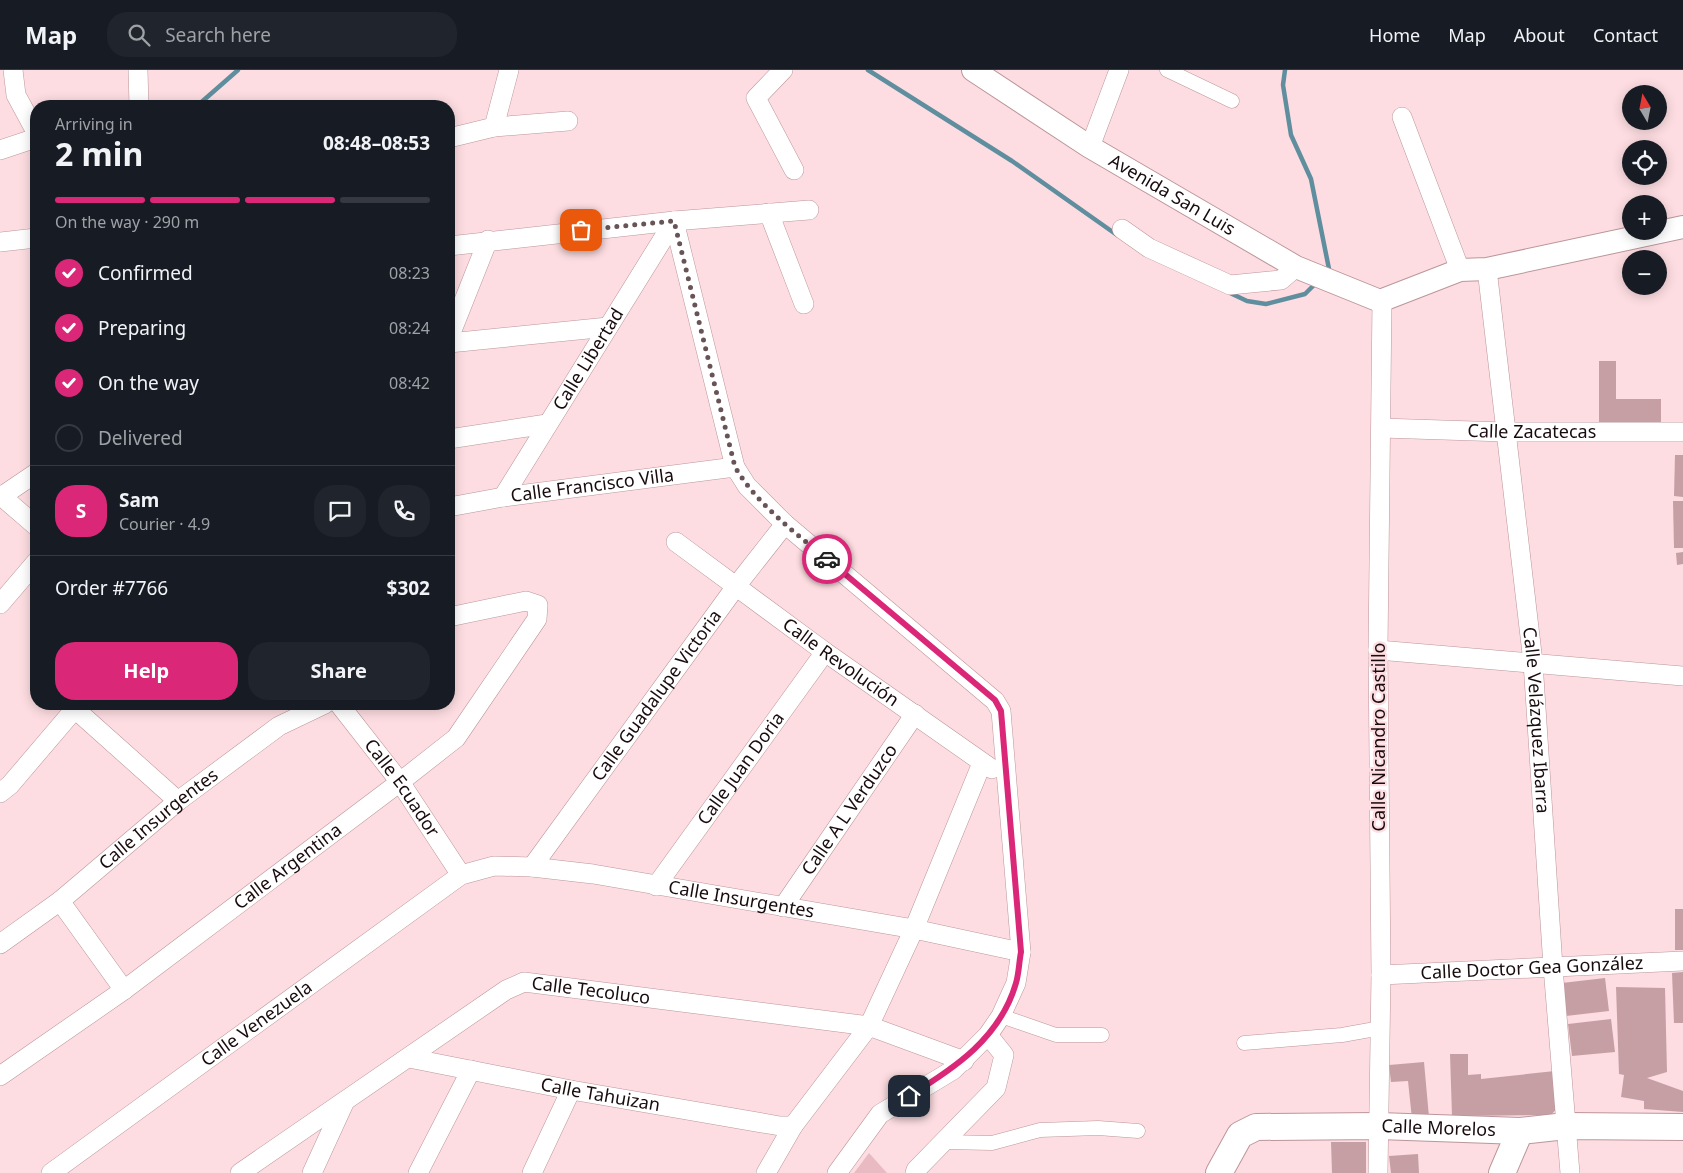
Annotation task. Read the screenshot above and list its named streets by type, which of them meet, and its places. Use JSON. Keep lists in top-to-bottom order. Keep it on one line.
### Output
{"streets":{"main road":["Calle Morelos"],"street":["Avenida San Luis","Calle Libertad","Calle Zacatecas","Calle Francisco Villa","Calle Revolución","Calle Guadalupe Victoria","Calle Velázquez Ibarra","Calle Nicandro Castillo","Calle Juan Doria","Calle Ecuador","Calle A L Verduzco","Calle Insurgentes","Calle Argentina","Calle Doctor Gea González","Calle Tecoluco","Calle Venezuela","Calle Tahuizan"]},"crossings":[["Avenida San Luis","Calle Nicandro Castillo"],["Calle Libertad","Calle Francisco Villa"],["Calle Zacatecas","Calle Velázquez Ibarra"],["Calle Zacatecas","Calle Nicandro Castillo"],["Calle Revolución","Calle Guadalupe Victoria"],["Calle Revolución","Calle Juan Doria"],["Calle Revolución","Calle A L Verduzco"],["Calle Guadalupe Victoria","Calle Insurgentes"],["Calle Velázquez Ibarra","Calle Doctor Gea González"],["Calle Velázquez Ibarra","Calle Morelos"],["Calle Nicandro Castillo","Calle Doctor Gea González"],["Calle Nicandro Castillo","Calle Morelos"],["Calle Juan Doria","Calle Insurgentes"],["Calle Ecuador","Calle Insurgentes"],["Calle Ecuador","Calle Argentina"],["Calle Ecuador","Calle Venezuela"],["Calle A L Verduzco","Calle Insurgentes"],["Calle Insurgentes","Calle Venezuela"],["Calle Tecoluco","Calle Tahuizan"]],"north":"top","page":{"header":"Map","search":"Search here","nav":["Home","Map","About","Contact"],"map_buttons":["+","−"],"heading":["2 min","Arriving in","08:48–08:53"],"panel":["Sam","Courier · 4.9","Order #7766","$302"],"bar":"On the way · 290 m","list":[["Confirmed","08:23"],["Preparing","08:24"],["On the way","08:42"],"Delivered"],"round":"S","buttons":["Help","Share"]}}
